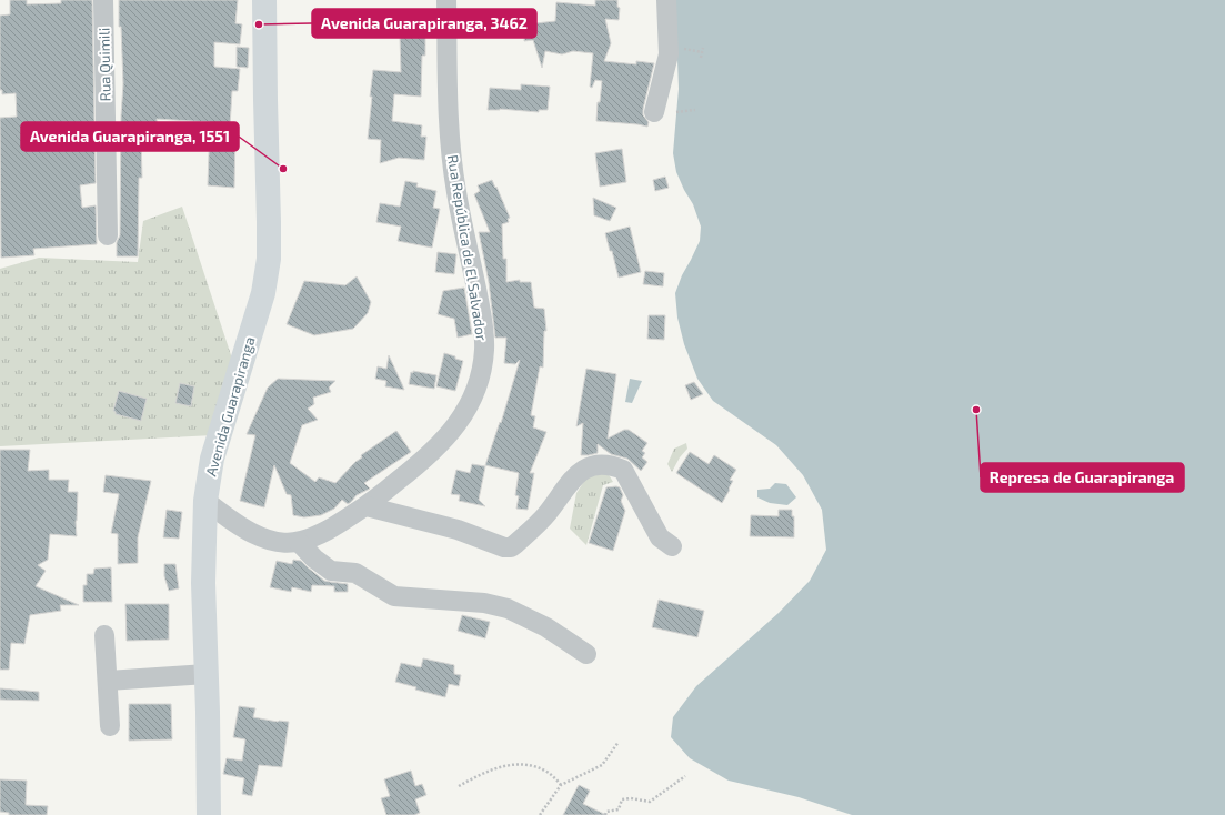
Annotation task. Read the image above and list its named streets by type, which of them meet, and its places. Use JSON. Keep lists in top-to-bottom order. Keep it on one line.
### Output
{"streets":{"main road":["Avenida Guarapiranga"],"street":["Rua Quimili","Rua República de El Salvador"]},"crossings":[["Rua República de El Salvador","Avenida Guarapiranga"]],"places":["Avenida Guarapiranga, 3462","Avenida Guarapiranga, 1551","Represa de Guarapiranga"]}
